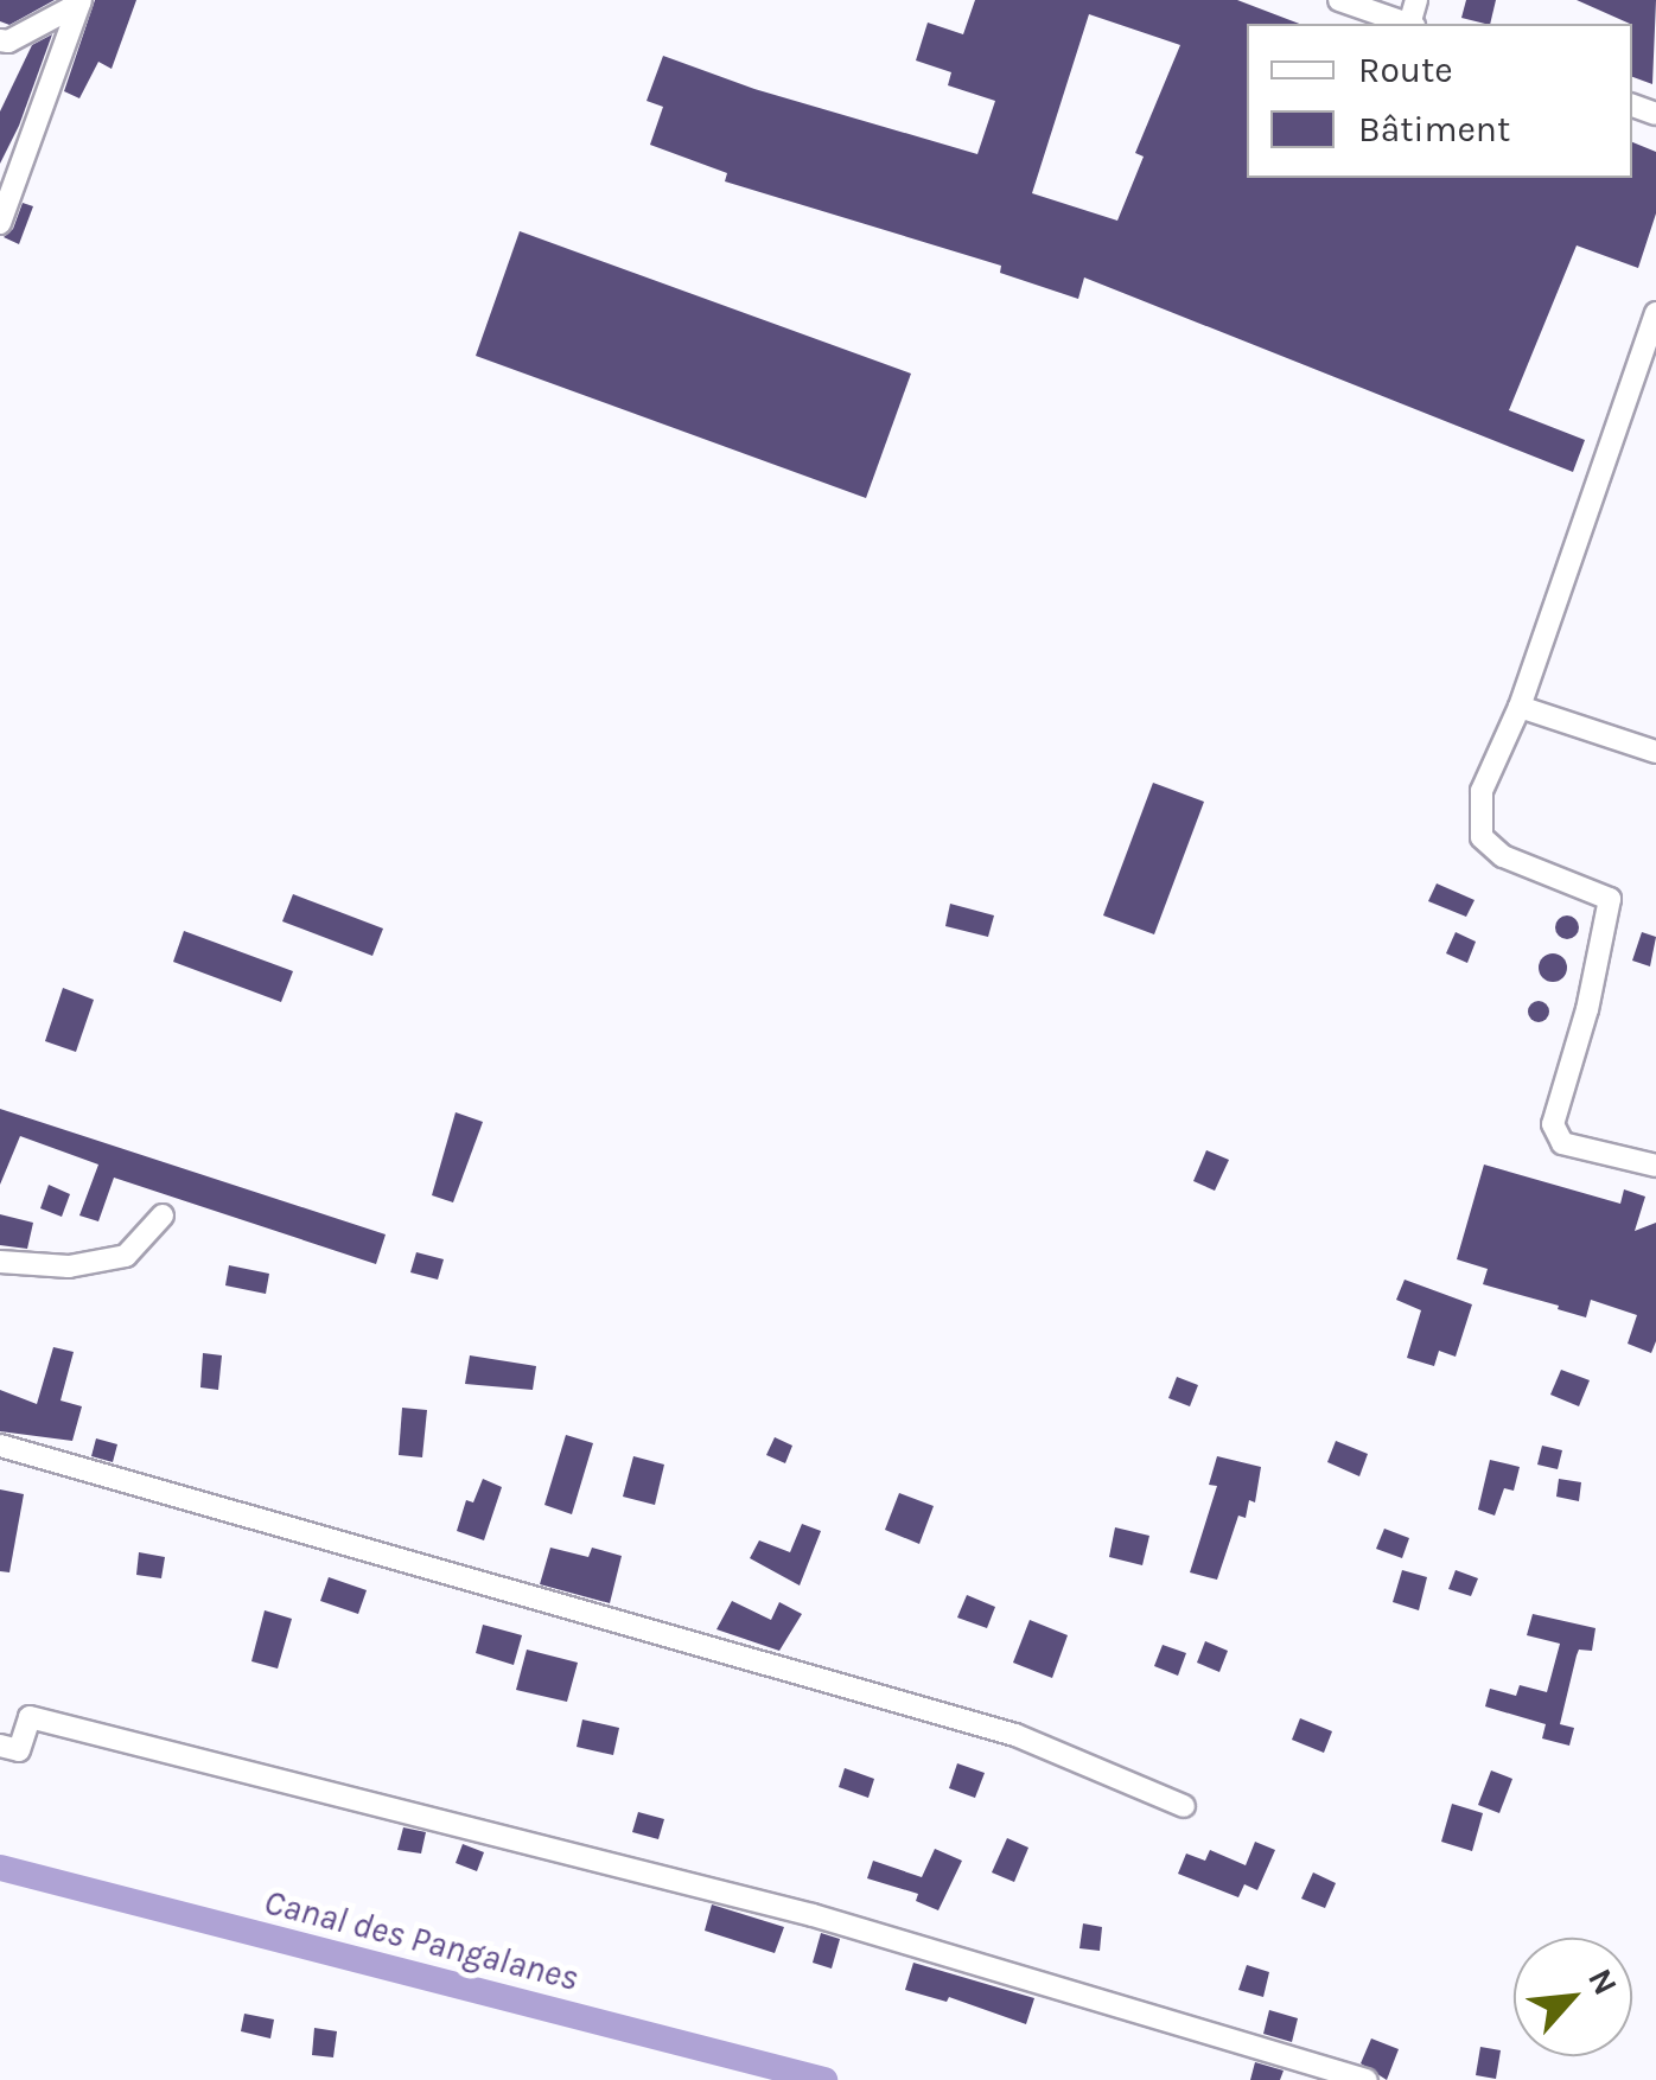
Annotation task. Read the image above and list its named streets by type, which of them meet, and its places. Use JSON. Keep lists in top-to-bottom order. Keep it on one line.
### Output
{"water":["Canal des Pangalanes"],"legend":["Route","Bâtiment"],"north":"top right"}
